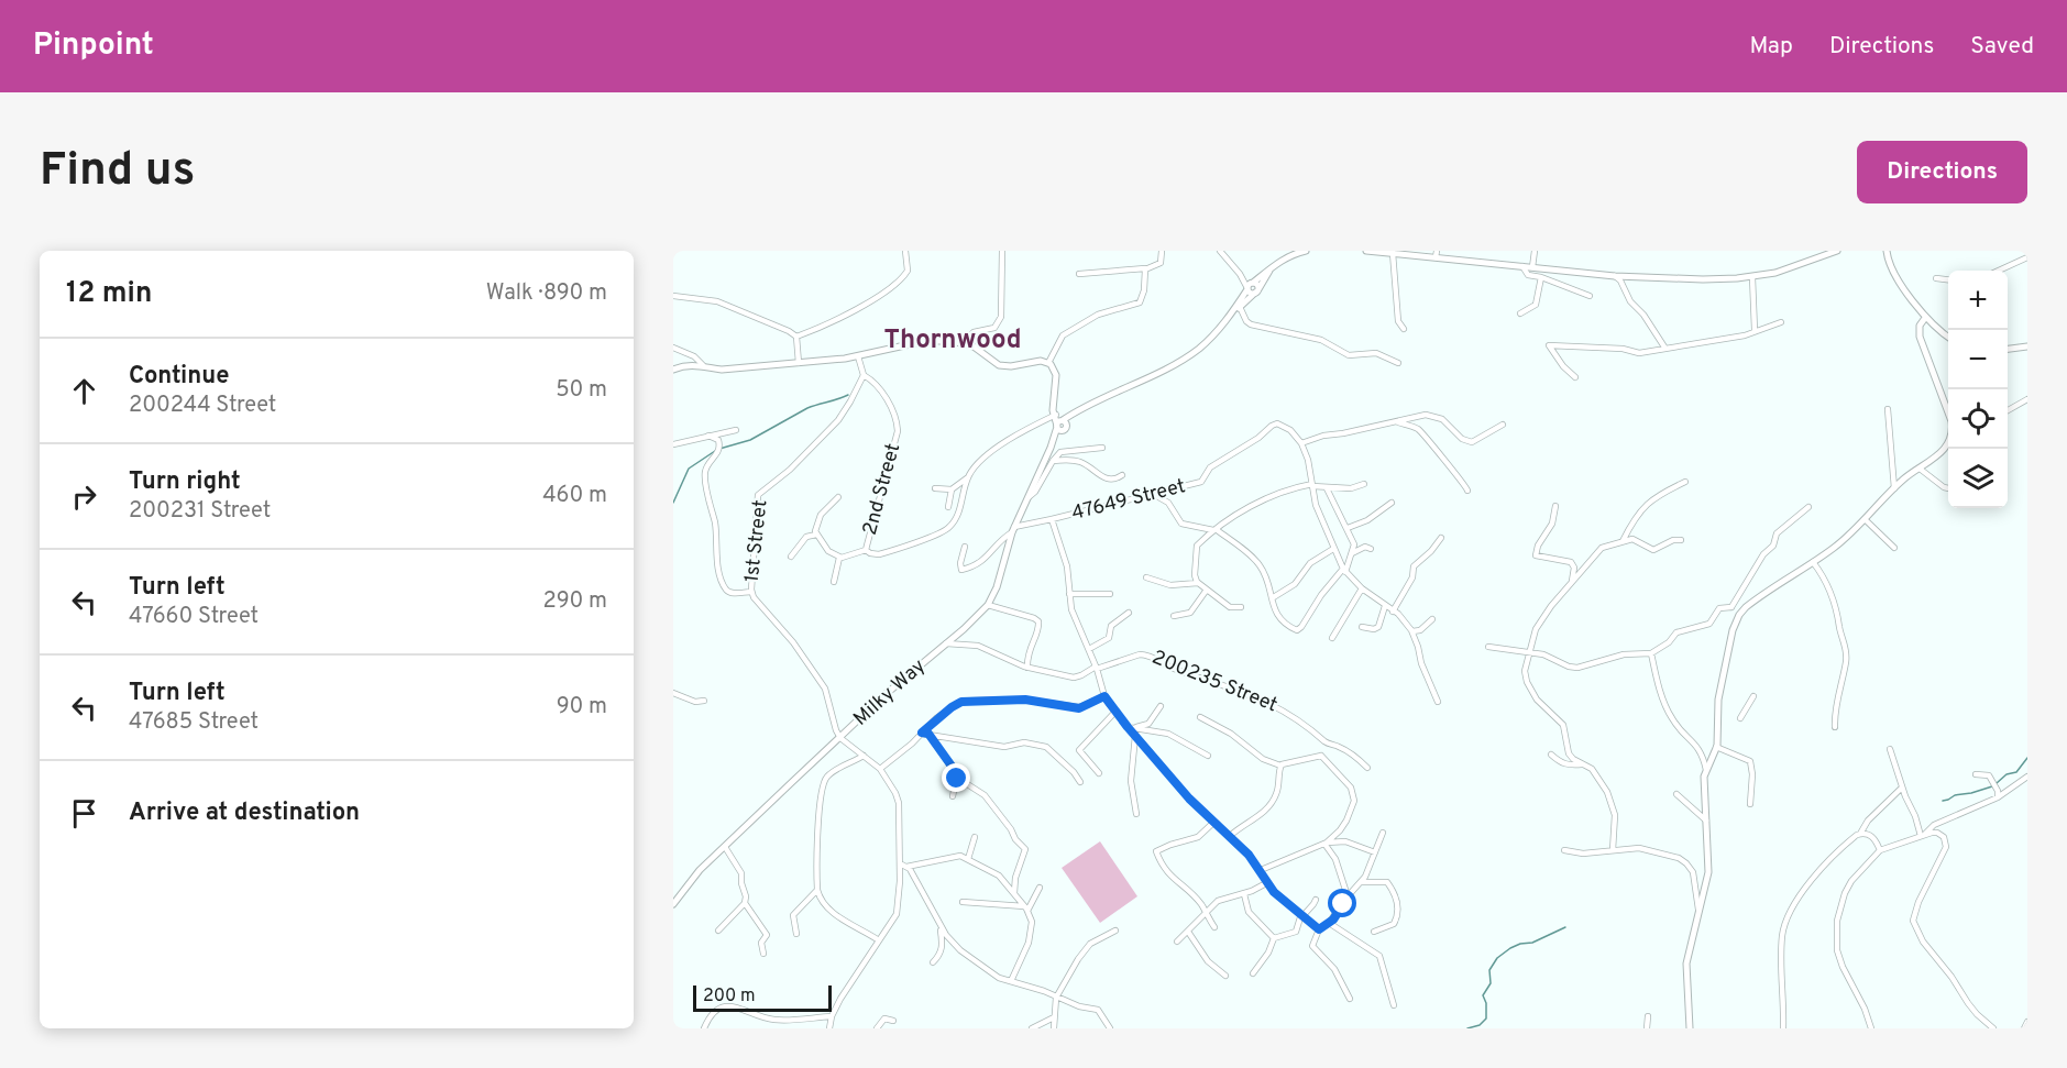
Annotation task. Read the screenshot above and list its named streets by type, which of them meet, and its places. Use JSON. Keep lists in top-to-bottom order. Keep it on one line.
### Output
{"streets":{"street":["2nd Street","47649 Street","1st Street","200235 Street","Milky Way"]},"crossings":[["2nd Street","1st Street"],["47649 Street","Milky Way"],["1st Street","Milky Way"],["200235 Street","Milky Way"]],"districts":["Thornwood"],"scale_bar":"200 m","page":{"header":"Pinpoint","nav":["Map","Directions","Saved"],"buttons":"Directions","title":"Find us","heading":["12 min","Walk · 890 m"],"map_buttons":["+","−"],"list":[["Continue","200244 Street","50 m"],["Turn right","200231 Street","460 m"],["Turn left","47660 Street","290 m"],["Turn left","47685 Street","90 m"],"Arrive at destination"],"scale":"200 m"}}
